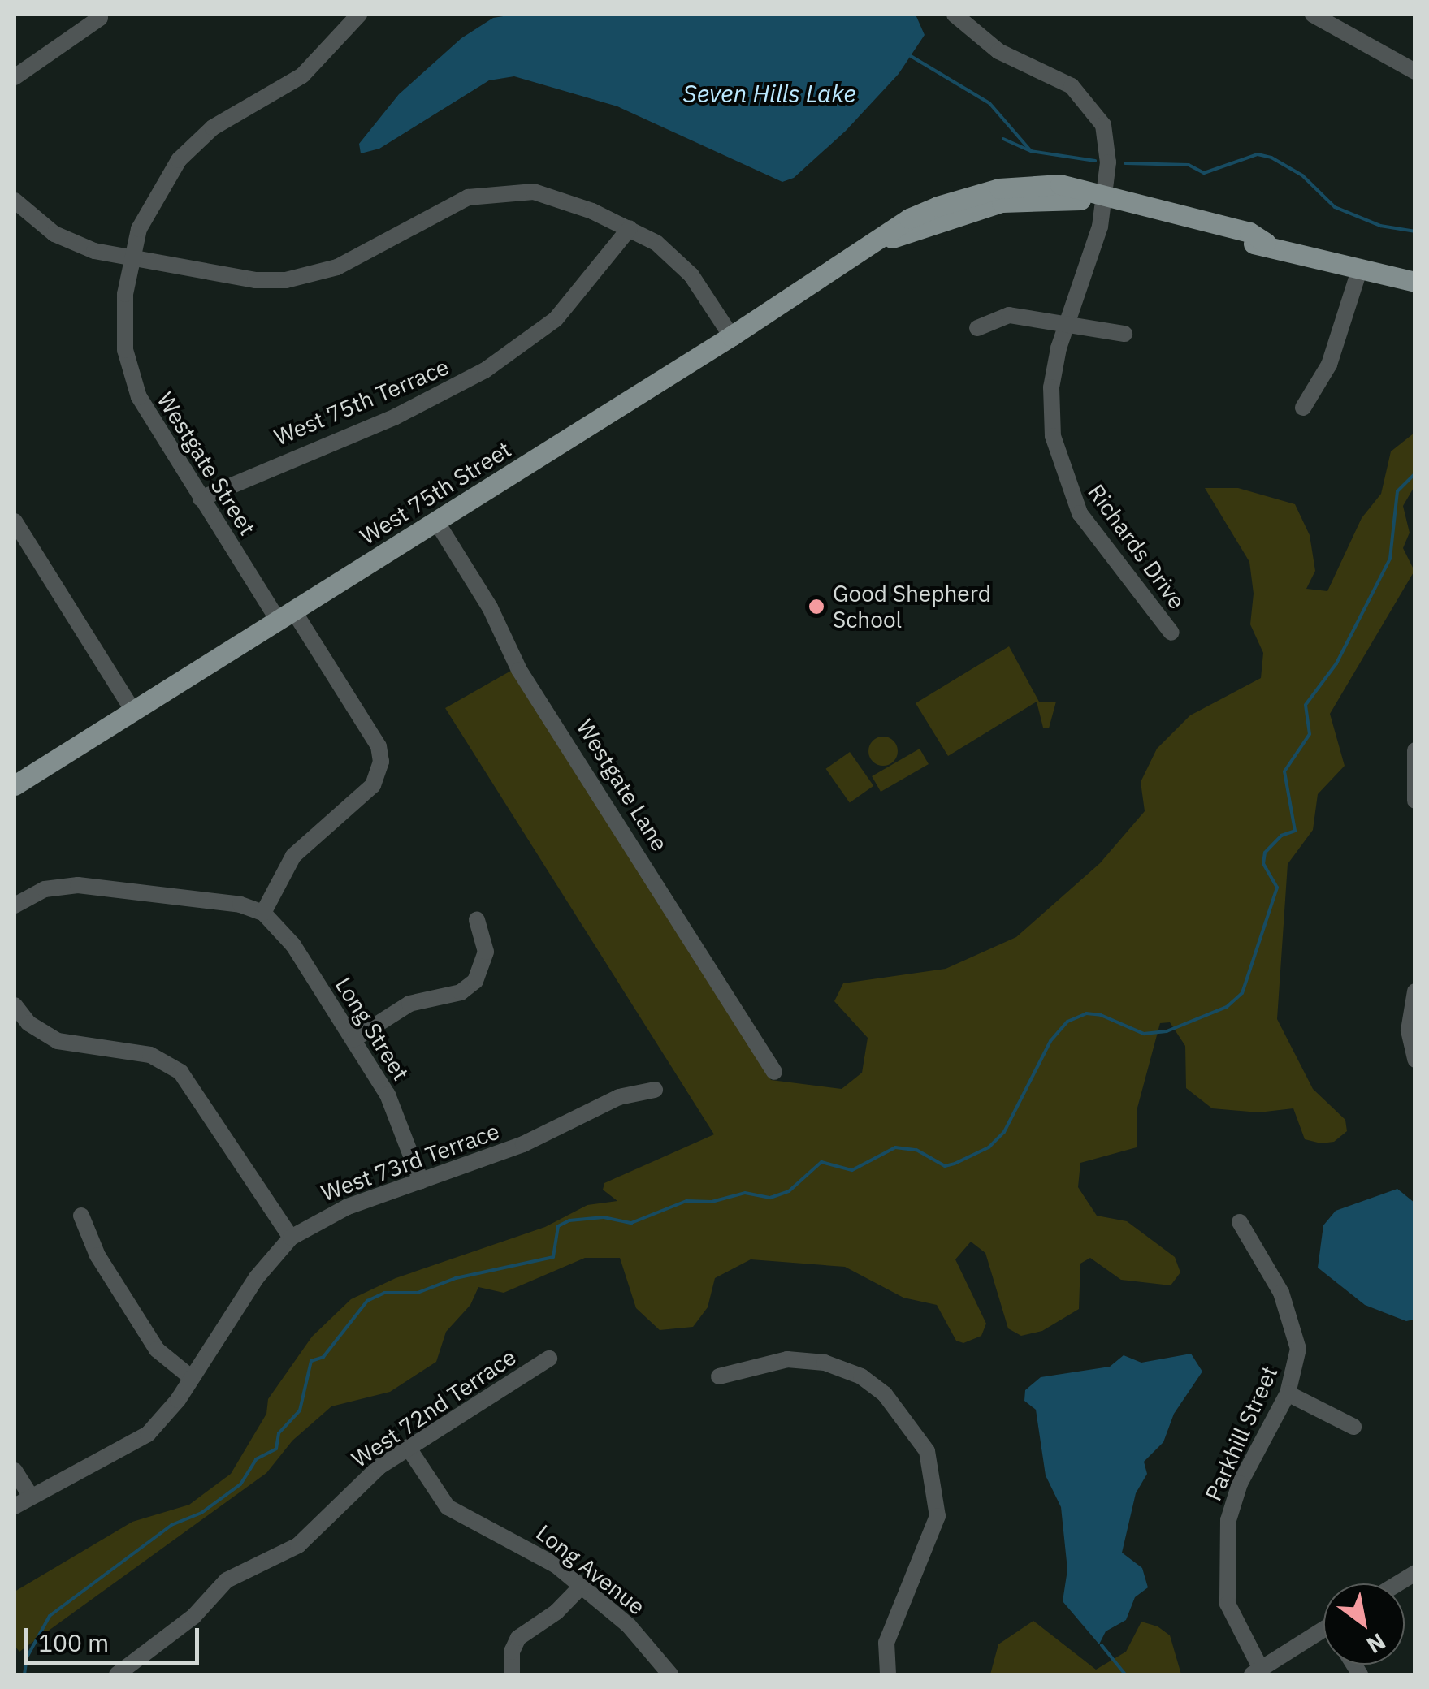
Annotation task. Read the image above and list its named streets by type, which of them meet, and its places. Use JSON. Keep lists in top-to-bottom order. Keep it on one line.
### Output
{"streets":{"main road":["West 75th Street"],"street":["West 75th Terrace","Westgate Street","Richards Drive","Westgate Lane","Long Street","West 73rd Terrace","West 72nd Terrace","Parkhill Street","Long Avenue"]},"crossings":[["West 75th Terrace","Westgate Street"],["Westgate Street","West 75th Street"],["Westgate Street","Long Street"],["West 75th Street","Richards Drive"],["West 75th Street","Westgate Lane"],["Long Street","West 73rd Terrace"],["West 72nd Terrace","Long Avenue"]],"water":["Seven Hills Lake"],"places":["Good Shepherd School"],"scale_bar":"100 m","north":"bottom right"}
